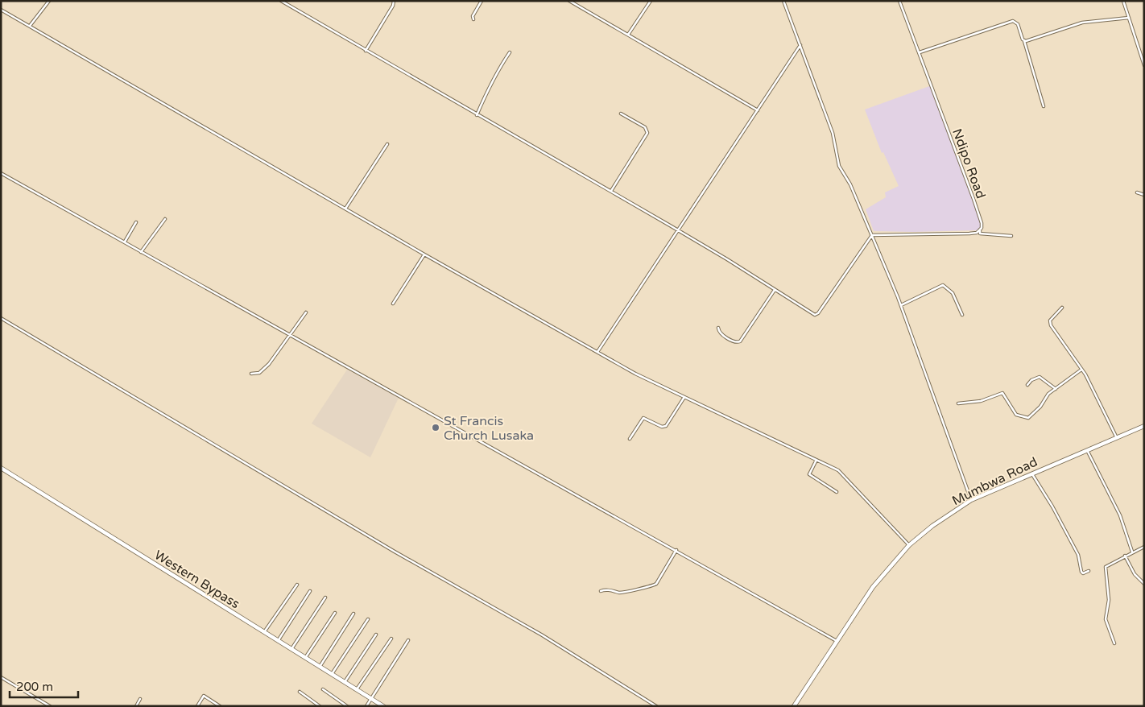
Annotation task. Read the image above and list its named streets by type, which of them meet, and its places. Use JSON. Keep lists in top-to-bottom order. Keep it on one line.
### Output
{"streets":{"main road":["Mumbwa Road","Western Bypass"],"street":["Ndipo Road"]},"places":["St Francis Church Lusaka"],"scale_bar":"200 m"}
